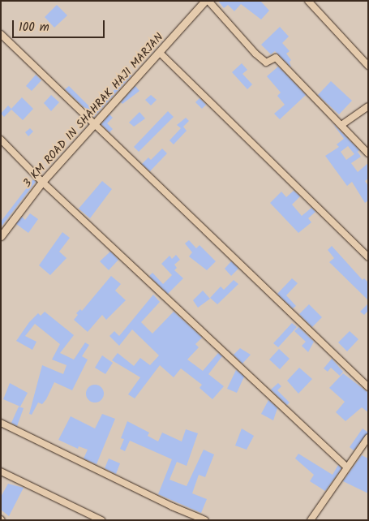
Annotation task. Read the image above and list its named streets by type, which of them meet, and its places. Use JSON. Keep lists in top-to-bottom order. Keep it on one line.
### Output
{"streets":{"street":["3 KM ROAD IN SHAHRAK HAJI MARJAN"]},"scale_bar":"100 m"}
